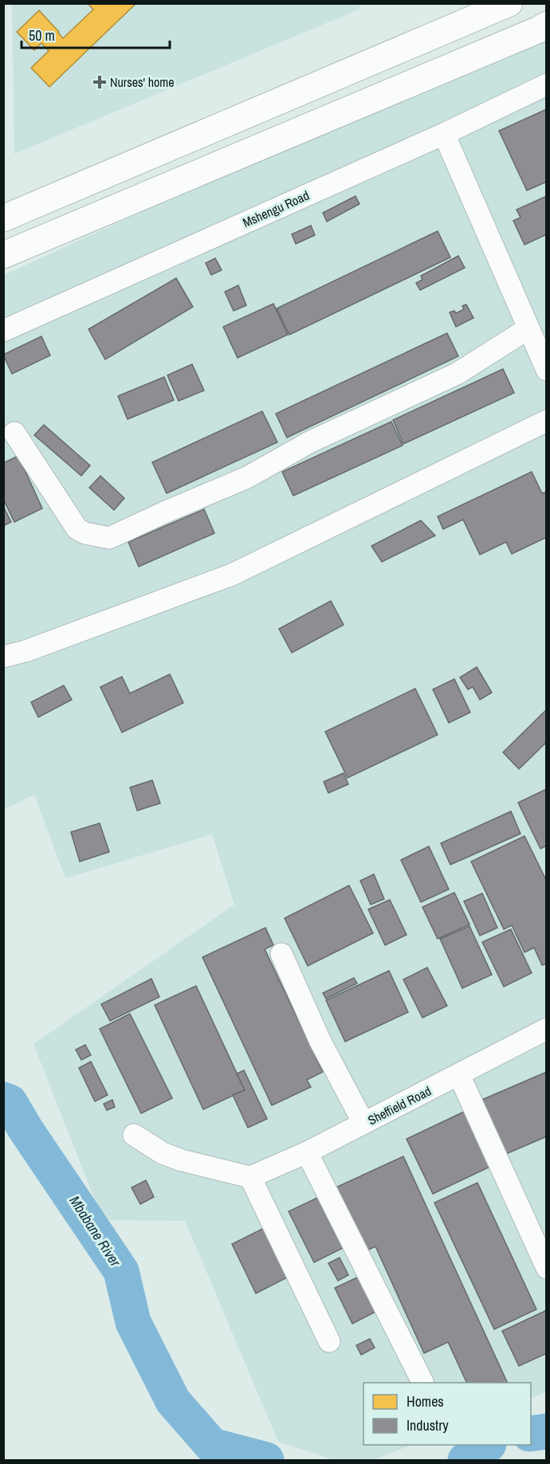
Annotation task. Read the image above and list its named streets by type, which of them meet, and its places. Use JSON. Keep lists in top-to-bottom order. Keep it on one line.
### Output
{"streets":{"street":["Mshengu Road","Sheffield Road"]},"water":["Mbabane River"],"places":{"health":["Nurses' home"]},"legend":["Homes","Industry"],"scale_bar":"50 m"}
